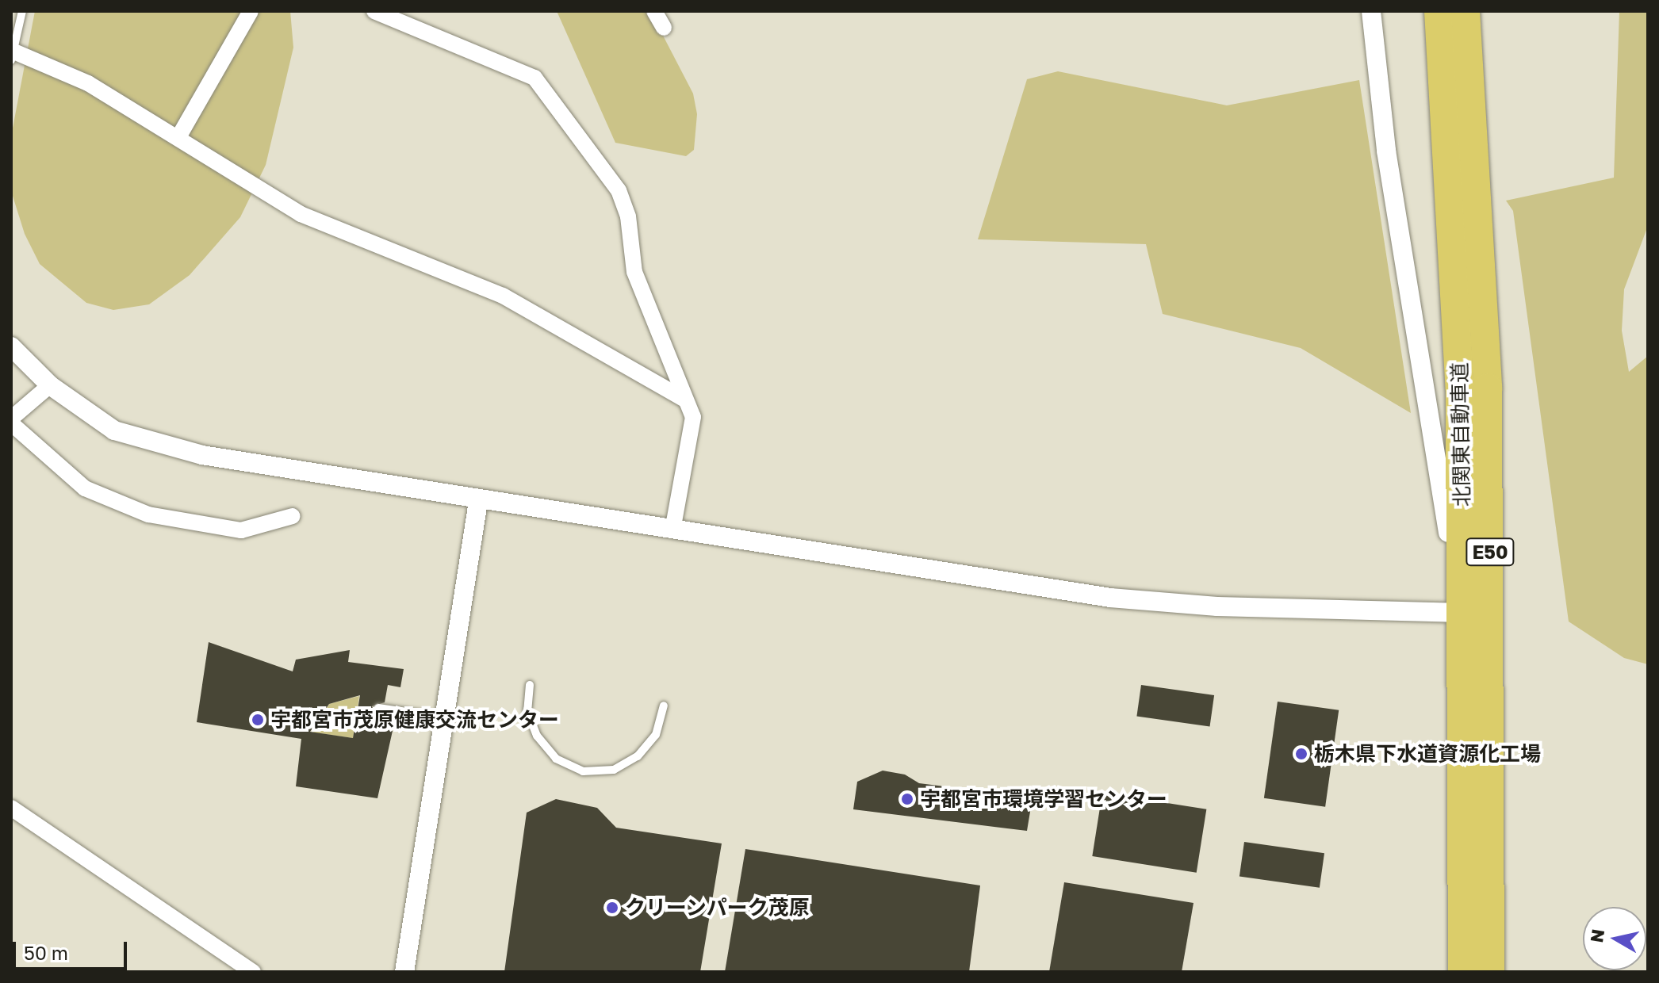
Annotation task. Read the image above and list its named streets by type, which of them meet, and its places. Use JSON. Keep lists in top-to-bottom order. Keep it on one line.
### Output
{"streets":{"highway":["北関東自動車道","E50"]},"places":["宇都宮市茂原健康交流センター","栃木県下水道資源化工場","宇都宮市環境学習センター","クリーンパーク茂原"],"scale_bar":"50 m","north":"left"}
